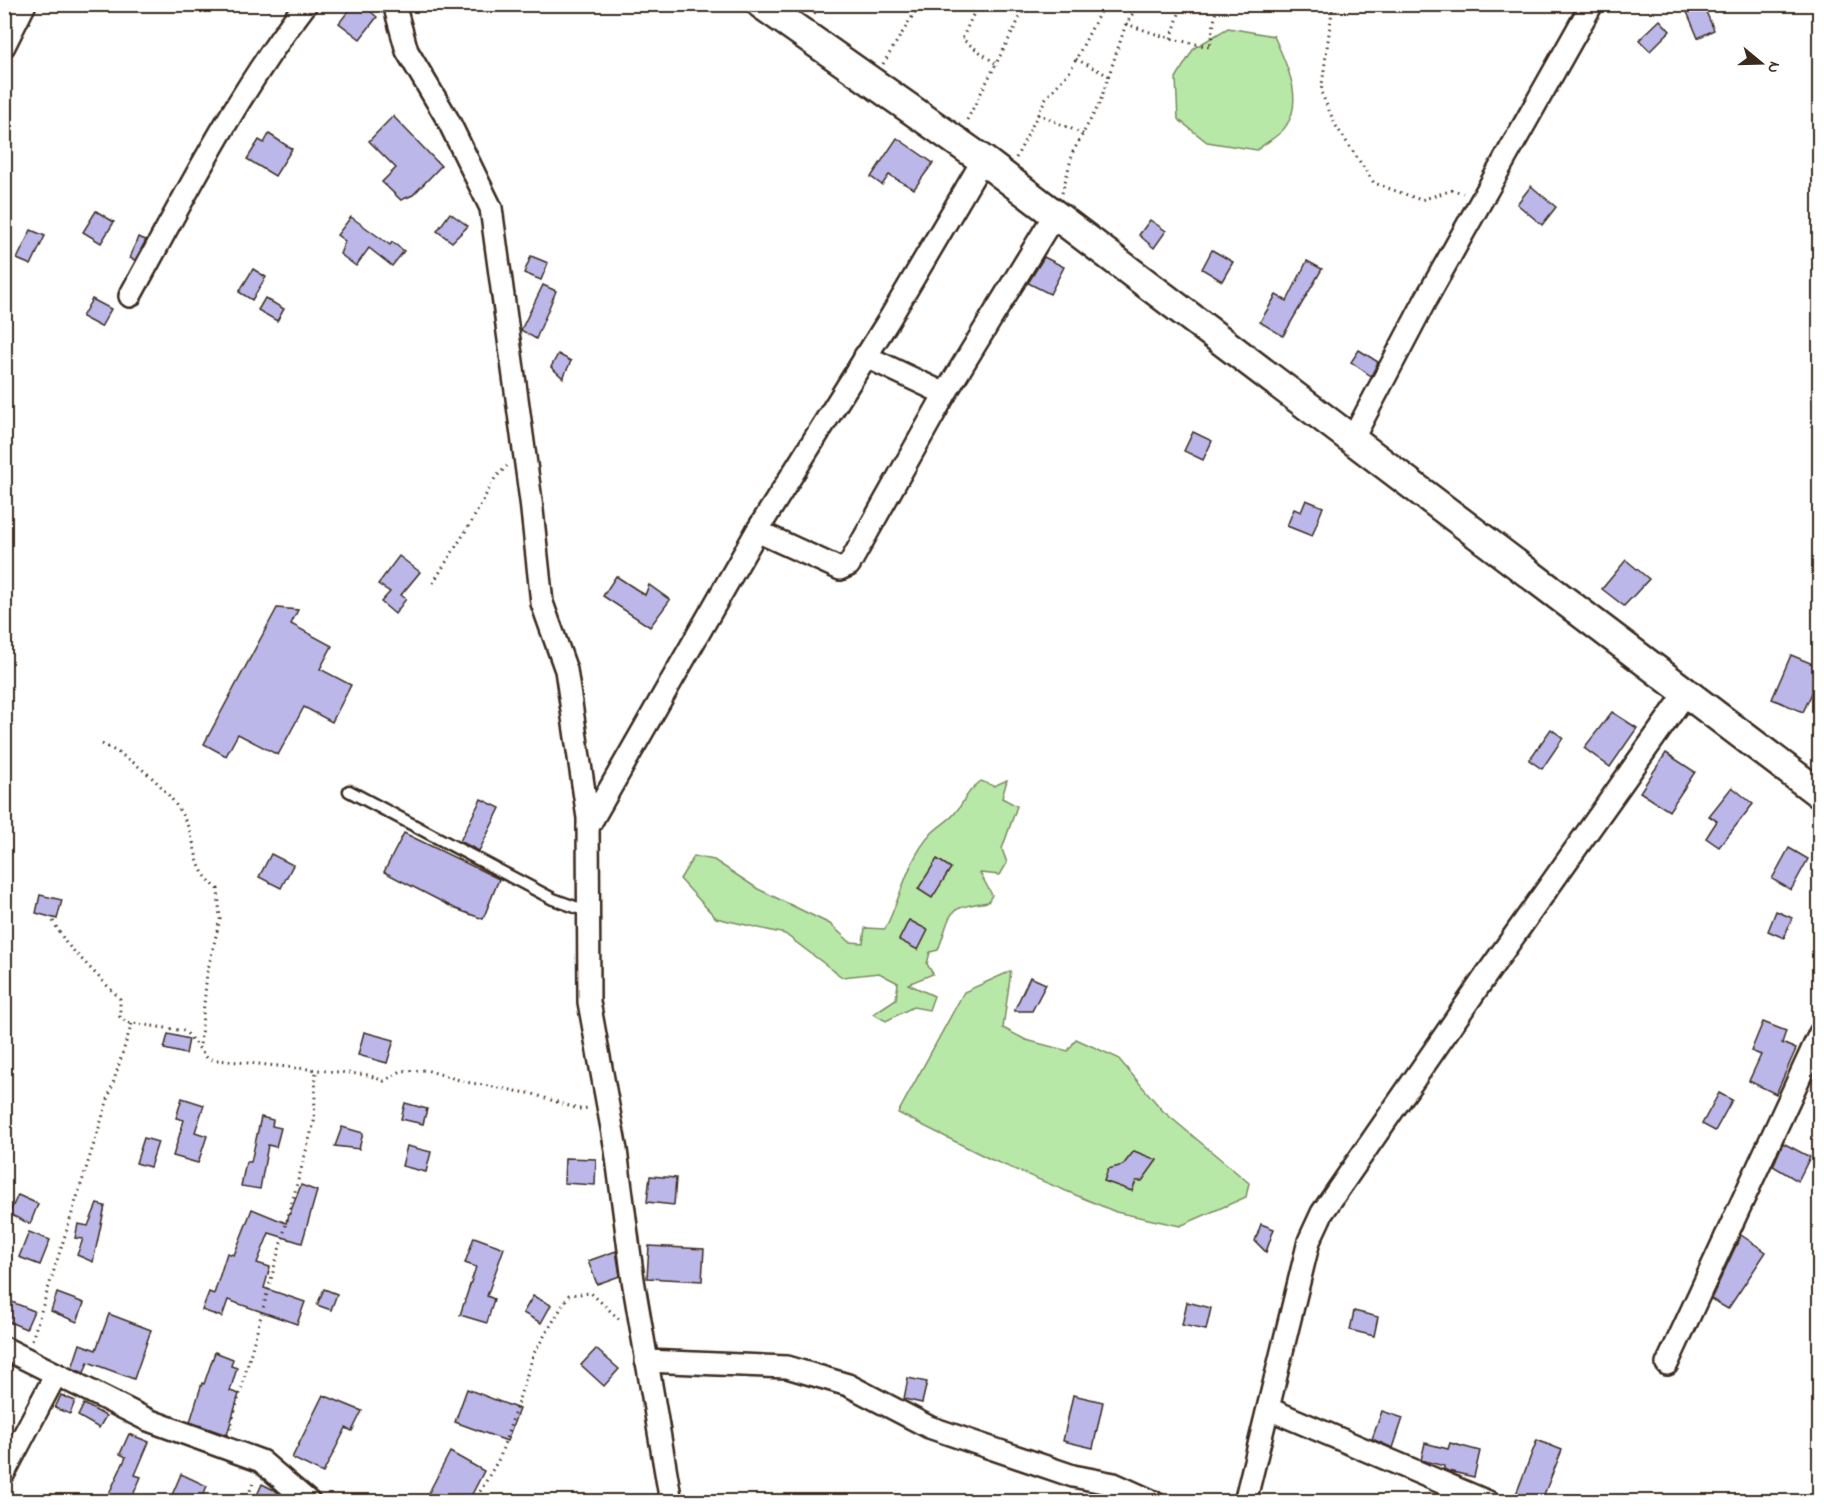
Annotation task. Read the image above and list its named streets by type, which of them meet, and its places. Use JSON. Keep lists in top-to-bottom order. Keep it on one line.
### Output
{"north":"right"}
